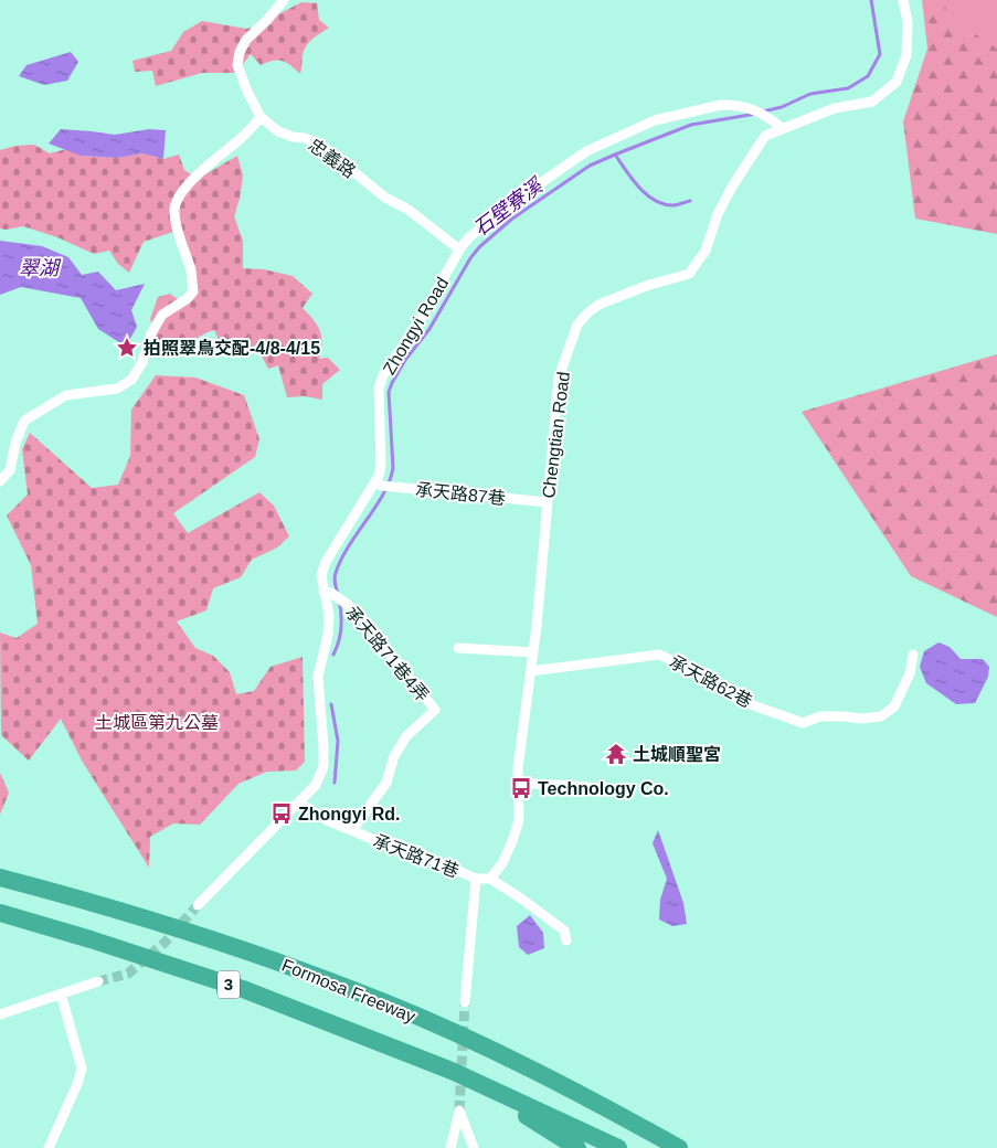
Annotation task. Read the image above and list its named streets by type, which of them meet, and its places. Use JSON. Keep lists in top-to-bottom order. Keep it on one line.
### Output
{"streets":{"highway":["3","Formosa Freeway"],"street":["忠義路","Zhongyi Road","Chengtian Road","承天路87巷","承天路71巷4弄","承天路62巷","承天路71巷"]},"crossings":[["忠義路","Zhongyi Road"],["Zhongyi Road","Chengtian Road"],["Zhongyi Road","承天路87巷"],["Zhongyi Road","承天路71巷4弄"],["Zhongyi Road","承天路71巷"],["Chengtian Road","承天路87巷"],["Chengtian Road","承天路62巷"],["承天路71巷4弄","承天路71巷"]],"water":["石壁寮溪","翠湖"],"parks":["土城區第九公墓"],"places":{"place":["拍照翠鳥交配-4/8-4/15"],"temple":["土城順聖宮"],"bus stop":["Technology Co.","Zhongyi Rd."]}}
